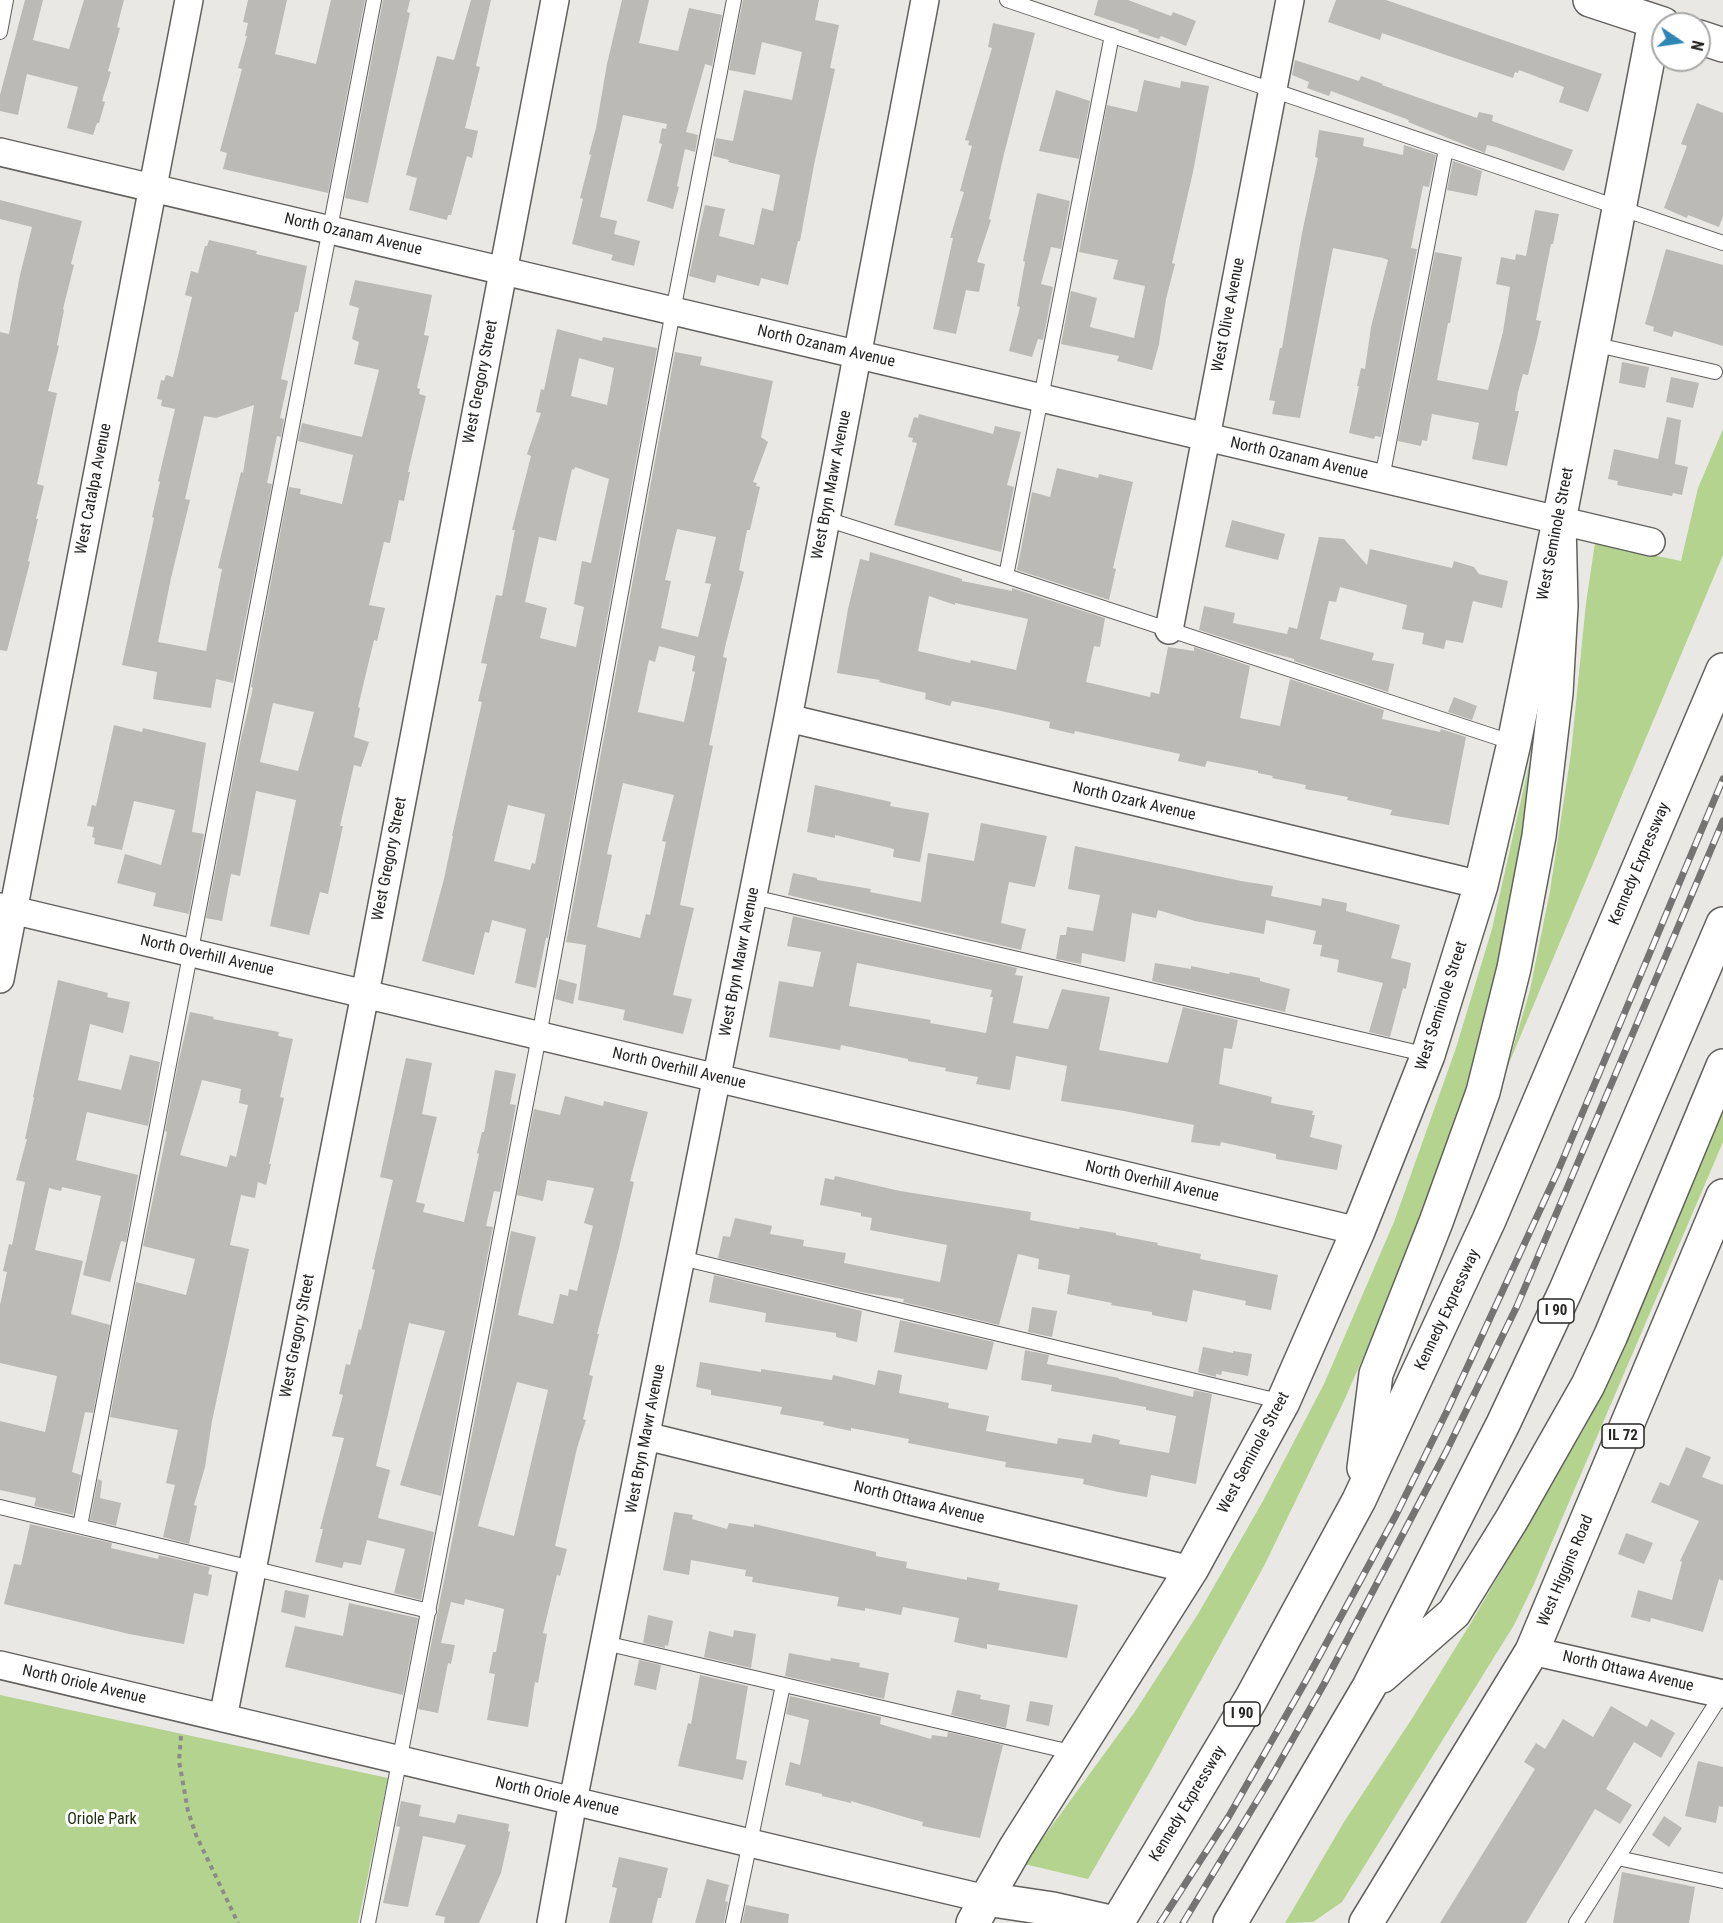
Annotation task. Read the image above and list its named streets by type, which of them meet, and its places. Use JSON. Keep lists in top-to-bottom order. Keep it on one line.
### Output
{"streets":{"main road":["West Seminole Street","Kennedy Expressway","I 90","IL 72","West Higgins Road","North Oriole Avenue"],"street":["North Ozanam Avenue","West Olive Avenue","West Gregory Street","West Bryn Mawr Avenue","West Catalpa Avenue","North Ozark Avenue","North Overhill Avenue","North Ottawa Avenue"]},"crossings":[["North Ozanam Avenue","West Olive Avenue"],["North Ozanam Avenue","West Gregory Street"],["North Ozanam Avenue","West Bryn Mawr Avenue"],["North Ozanam Avenue","West Catalpa Avenue"],["North Ozanam Avenue","West Seminole Street"],["West Gregory Street","North Overhill Avenue"],["West Gregory Street","North Oriole Avenue"],["West Bryn Mawr Avenue","North Ozark Avenue"],["West Bryn Mawr Avenue","North Overhill Avenue"],["West Bryn Mawr Avenue","North Ottawa Avenue"],["West Bryn Mawr Avenue","North Oriole Avenue"],["West Catalpa Avenue","North Overhill Avenue"],["West Seminole Street","North Ozark Avenue"],["West Seminole Street","North Overhill Avenue"],["West Seminole Street","North Ottawa Avenue"],["West Seminole Street","North Oriole Avenue"],["Kennedy Expressway","North Oriole Avenue"],["North Ottawa Avenue","West Higgins Road"]],"parks":["Oriole Park"],"north":"right"}
